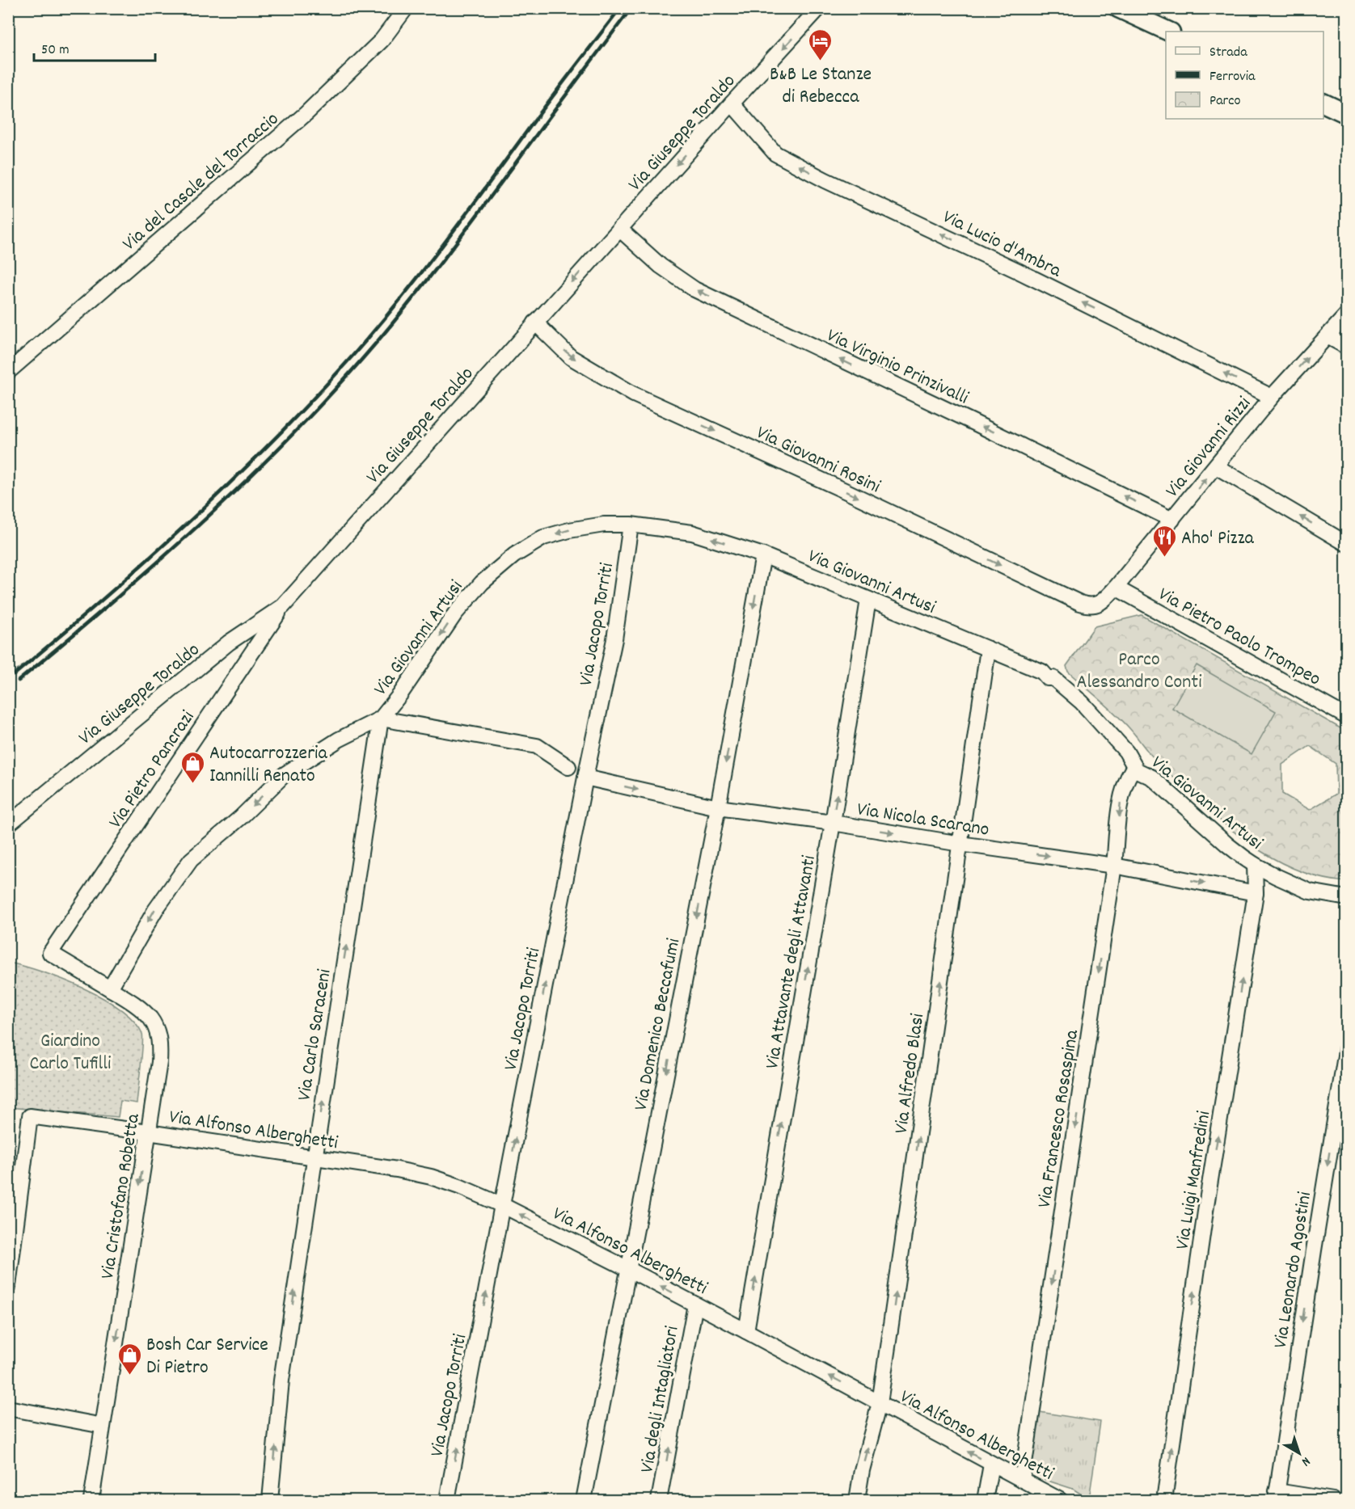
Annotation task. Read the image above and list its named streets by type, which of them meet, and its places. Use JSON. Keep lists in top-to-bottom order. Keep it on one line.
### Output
{"streets":{"street":["Via Giuseppe Toraldo","Via del Casale del Torraccio","Via Lucio d'Ambra","Via Virginio Prinzivalli","Via Giovanni Rizzi","Via Giovanni Rosini","Via Giovanni Artusi","Via Jacopo Torriti","Via Pietro Paolo Trompeo","Via Pietro Pancrazi","Via Nicola Scarano","Via Attavante degli Attavanti","Via Domenico Beccafumi","Via Carlo Saraceni","Via Alfredo Blasi","Via Francesco Rosaspina","Via Alfonso Alberghetti","Via Luigi Manfredini","Via Cristofano Robetta","Via Leonardo Agostini","Via degli Intagliatori"]},"crossings":[["Via Giuseppe Toraldo","Via Lucio d'Ambra"],["Via Giuseppe Toraldo","Via Virginio Prinzivalli"],["Via Giuseppe Toraldo","Via Giovanni Rosini"],["Via Giuseppe Toraldo","Via Pietro Pancrazi"],["Via Lucio d'Ambra","Via Giovanni Rizzi"],["Via Virginio Prinzivalli","Via Giovanni Rizzi"],["Via Giovanni Rizzi","Via Giovanni Rosini"],["Via Giovanni Rizzi","Via Pietro Paolo Trompeo"],["Via Giovanni Artusi","Via Jacopo Torriti"],["Via Giovanni Artusi","Via Attavante degli Attavanti"],["Via Giovanni Artusi","Via Domenico Beccafumi"],["Via Giovanni Artusi","Via Carlo Saraceni"],["Via Giovanni Artusi","Via Alfredo Blasi"],["Via Giovanni Artusi","Via Francesco Rosaspina"],["Via Giovanni Artusi","Via Luigi Manfredini"],["Via Giovanni Artusi","Via Cristofano Robetta"],["Via Jacopo Torriti","Via Nicola Scarano"],["Via Jacopo Torriti","Via Alfonso Alberghetti"],["Via Pietro Pancrazi","Via Cristofano Robetta"],["Via Nicola Scarano","Via Attavante degli Attavanti"],["Via Nicola Scarano","Via Domenico Beccafumi"],["Via Nicola Scarano","Via Alfredo Blasi"],["Via Nicola Scarano","Via Francesco Rosaspina"],["Via Nicola Scarano","Via Luigi Manfredini"],["Via Attavante degli Attavanti","Via Alfonso Alberghetti"],["Via Domenico Beccafumi","Via Alfonso Alberghetti"],["Via Carlo Saraceni","Via Alfonso Alberghetti"],["Via Alfredo Blasi","Via Alfonso Alberghetti"],["Via Francesco Rosaspina","Via Alfonso Alberghetti"],["Via Alfonso Alberghetti","Via Cristofano Robetta"],["Via Alfonso Alberghetti","Via degli Intagliatori"]],"one_way":["Via Giuseppe Toraldo","Via Lucio d'Ambra","Via Virginio Prinzivalli","Via Giovanni Rizzi","Via Giovanni Rosini","Via Giovanni Artusi","Via Jacopo Torriti","Via Nicola Scarano","Via Attavante degli Attavanti","Via Domenico Beccafumi","Via Carlo Saraceni","Via Alfredo Blasi","Via Francesco Rosaspina","Via Alfonso Alberghetti","Via Luigi Manfredini","Via Cristofano Robetta","Via Leonardo Agostini","Via degli Intagliatori"],"parks":["Parco Alessandro Conti","Giardino Carlo Tufilli"],"places":{"hotel":["B&B Le Stanze di Rebecca"],"restaurant":["Aho' Pizza"],"shop":["Autocarrozzeria Iannilli Renato","Bosh Car Service Di Pietro"]},"legend":["Strada","Ferrovia","Parco"],"scale_bar":"50 m","north":"bottom right"}
